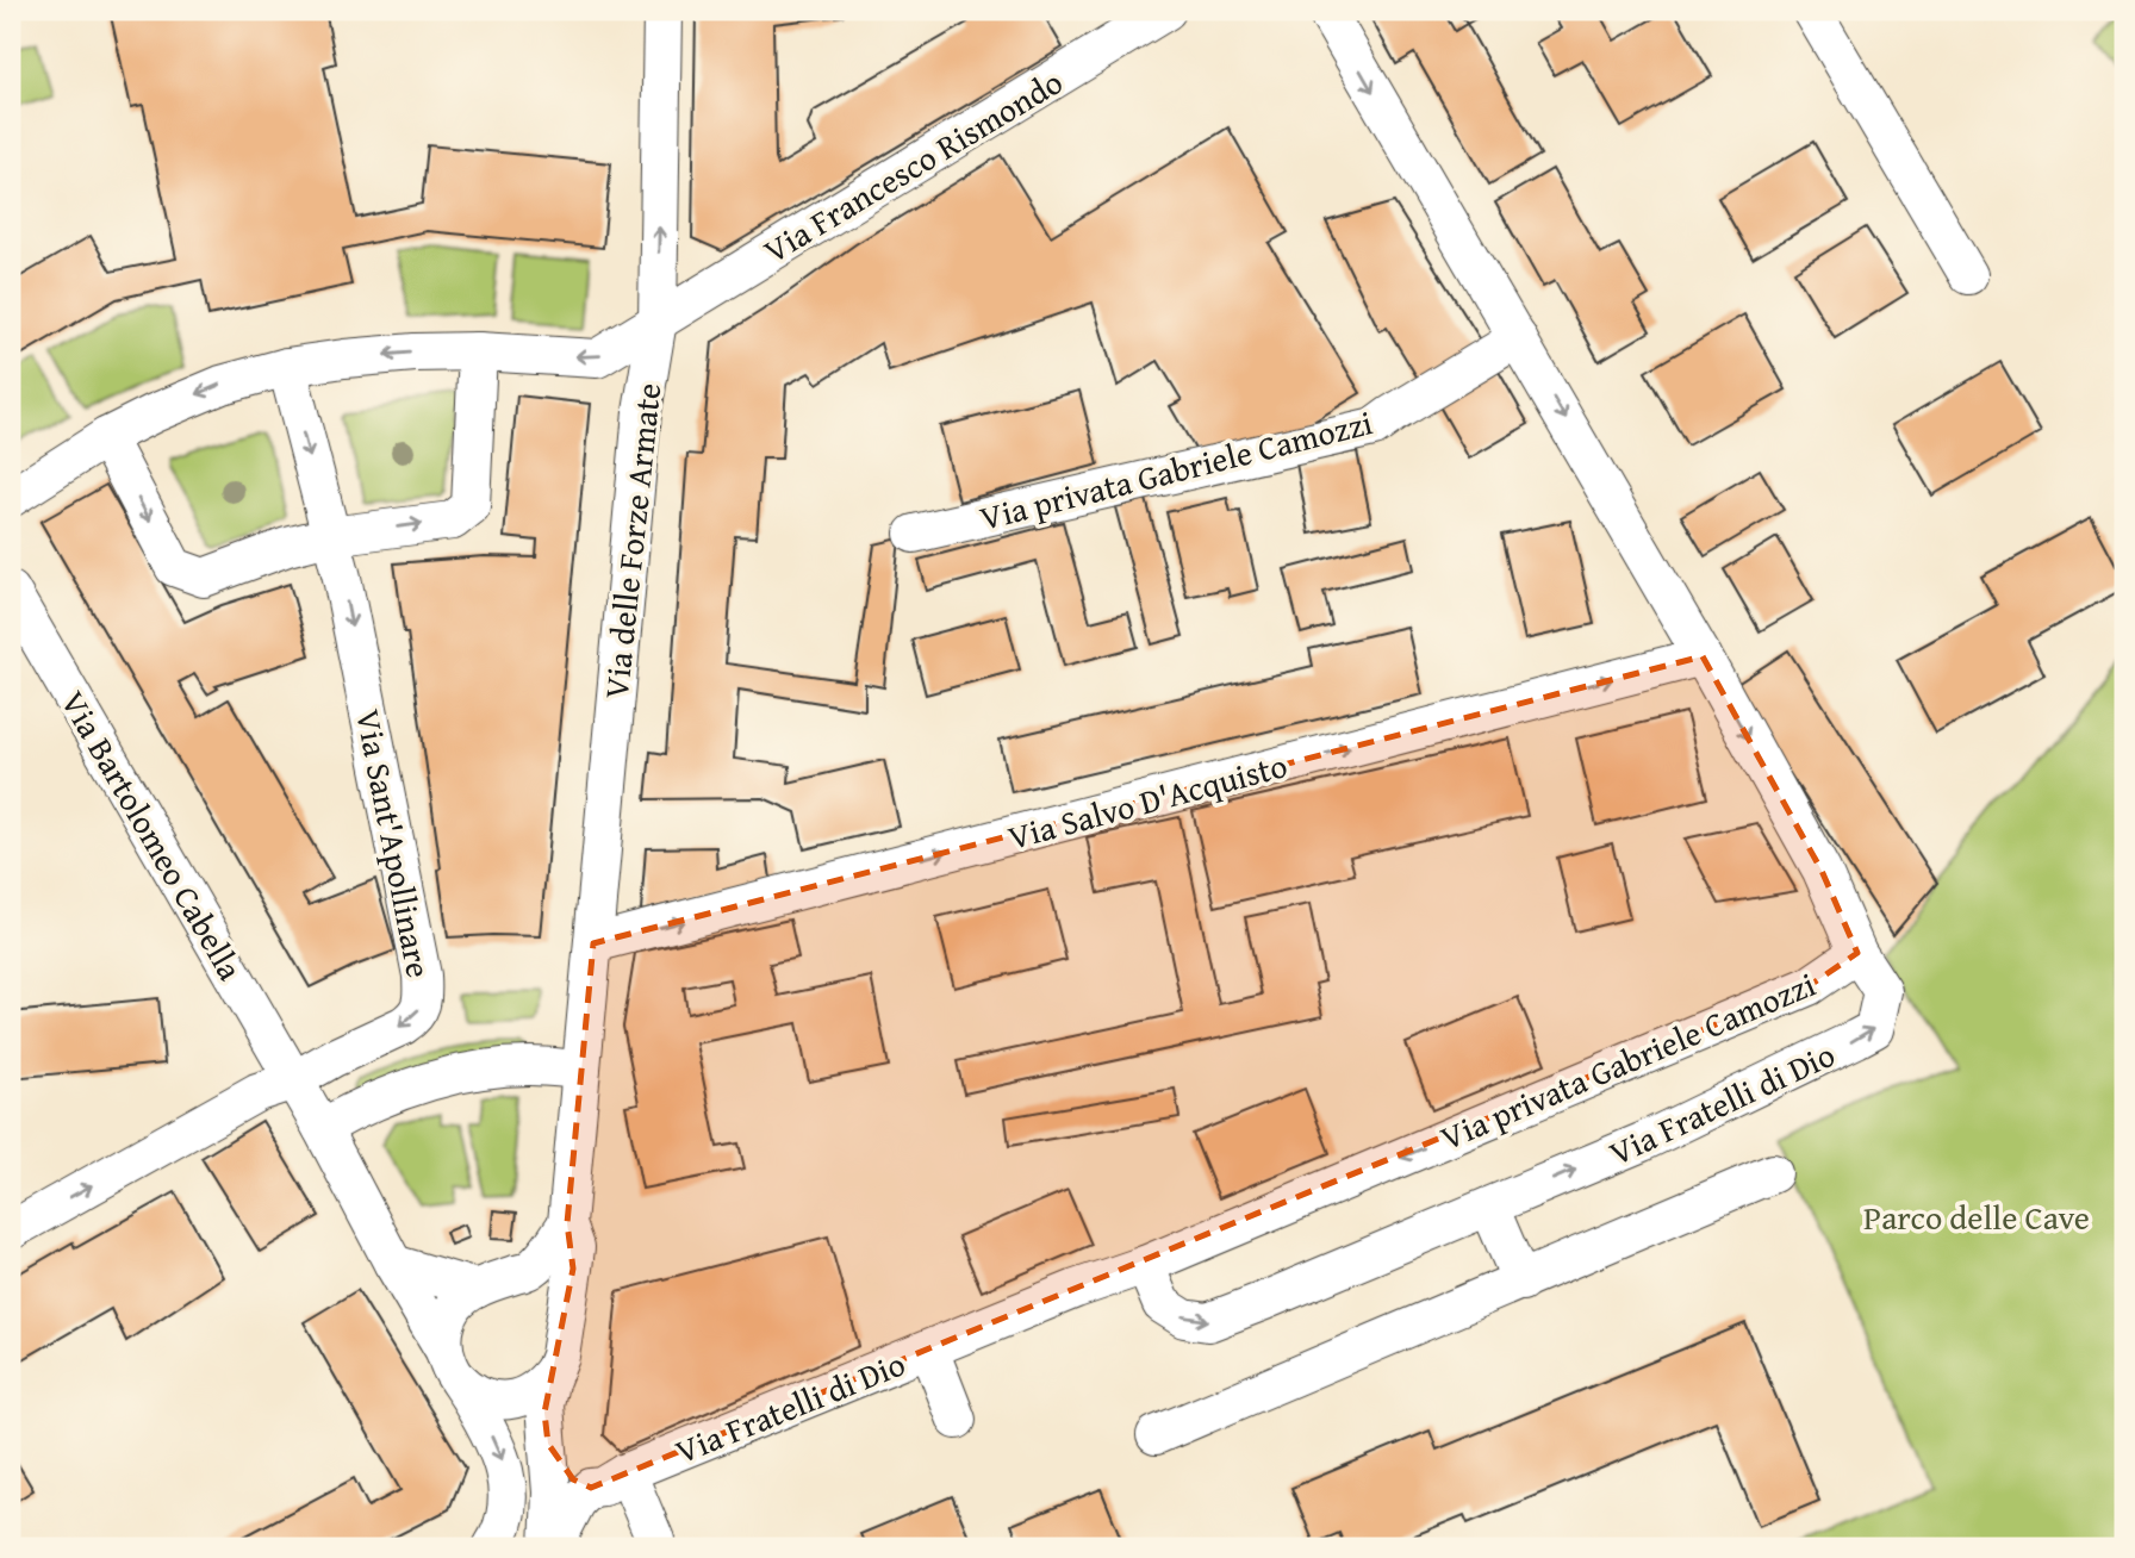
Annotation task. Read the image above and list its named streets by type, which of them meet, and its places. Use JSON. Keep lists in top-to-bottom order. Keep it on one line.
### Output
{"streets":{"street":["Via Francesco Rismondo","Via privata Gabriele Camozzi","Via delle Forze Armate","Via Salvo D'Acquisto","Via Bartolomeo Cabella","Via Sant'Apollinare","Via Fratelli di Dio"]},"crossings":[["Via Francesco Rismondo","Via delle Forze Armate"],["Via Francesco Rismondo","Via Sant'Apollinare"],["Via privata Gabriele Camozzi","Via Fratelli di Dio"],["Via delle Forze Armate","Via Salvo D'Acquisto"],["Via delle Forze Armate","Via Fratelli di Dio"],["Via Bartolomeo Cabella","Via Sant'Apollinare"]],"one_way":["Via Francesco Rismondo","Via Salvo D'Acquisto"],"parks":["Parco delle Cave"]}
